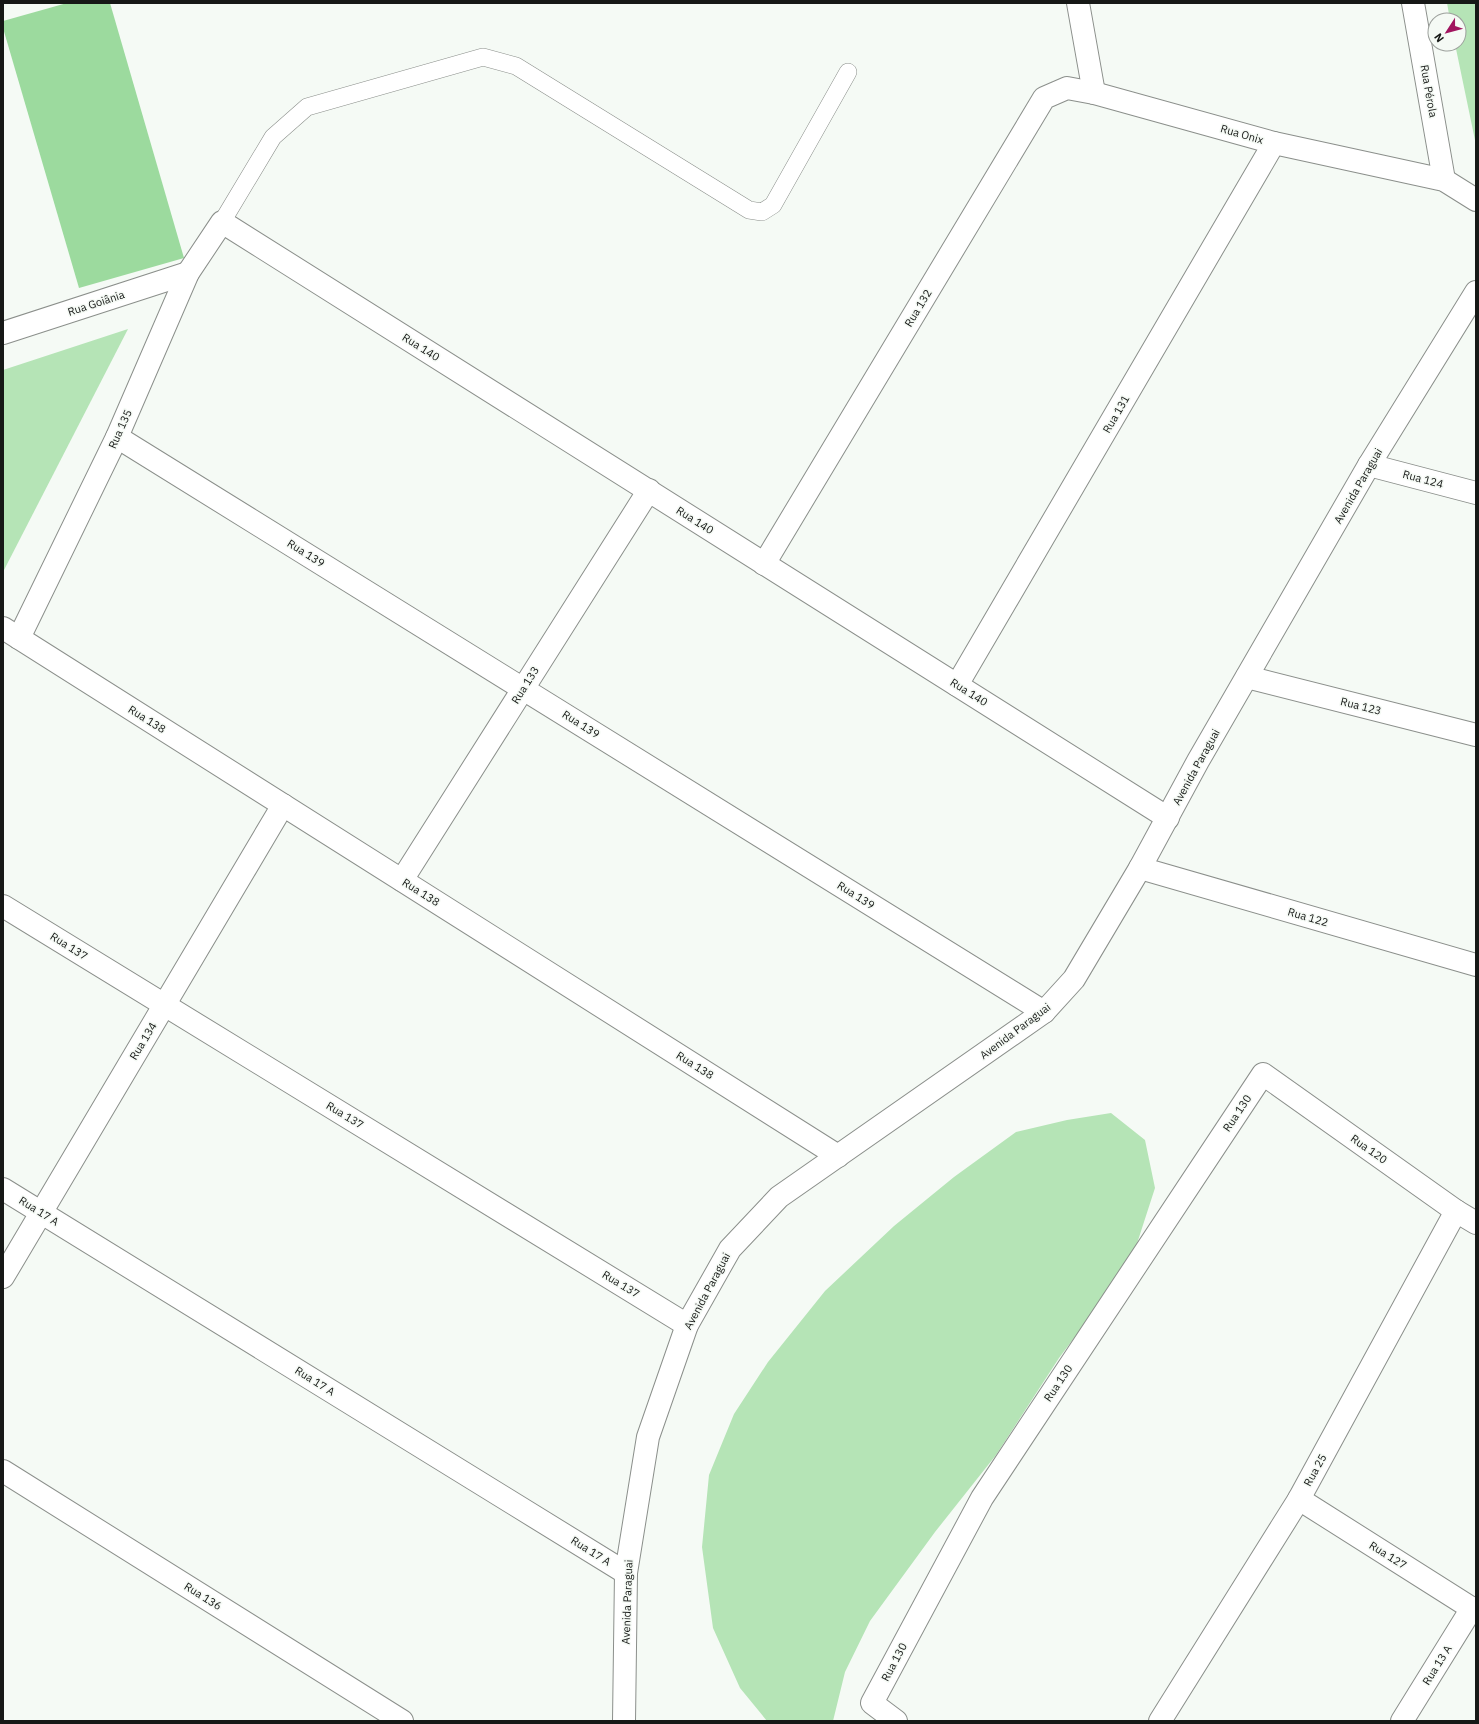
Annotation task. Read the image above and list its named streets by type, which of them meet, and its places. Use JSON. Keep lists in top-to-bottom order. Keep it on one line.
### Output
{"streets":{"street":["Rua Pérola","Rua Onix","Rua Goiânia","Rua 132","Rua 140","Rua 131","Rua 135","Rua 124","Avenida Paraguai","Rua 139","Rua 133","Rua 123","Rua 138","Rua 122","Rua 137","Rua 134","Rua 130","Rua 120","Rua 17 A","Rua 25","Rua 127","Rua 136","Rua 13 A"]},"crossings":[["Rua Pérola","Rua Onix"],["Rua Onix","Rua 132"],["Rua Onix","Rua 131"],["Rua Goiânia","Rua 135"],["Rua 132","Rua 140"],["Rua 140","Rua 131"],["Rua 140","Rua 135"],["Rua 140","Avenida Paraguai"],["Rua 140","Rua 133"],["Rua 135","Rua 139"],["Rua 135","Rua 138"],["Rua 124","Avenida Paraguai"],["Avenida Paraguai","Rua 139"],["Avenida Paraguai","Rua 123"],["Avenida Paraguai","Rua 138"],["Avenida Paraguai","Rua 122"],["Avenida Paraguai","Rua 137"],["Avenida Paraguai","Rua 17 A"],["Rua 139","Rua 133"],["Rua 133","Rua 138"],["Rua 138","Rua 134"],["Rua 137","Rua 134"],["Rua 134","Rua 17 A"],["Rua 130","Rua 120"],["Rua 120","Rua 25"],["Rua 25","Rua 127"],["Rua 127","Rua 13 A"]],"north":"bottom left"}
